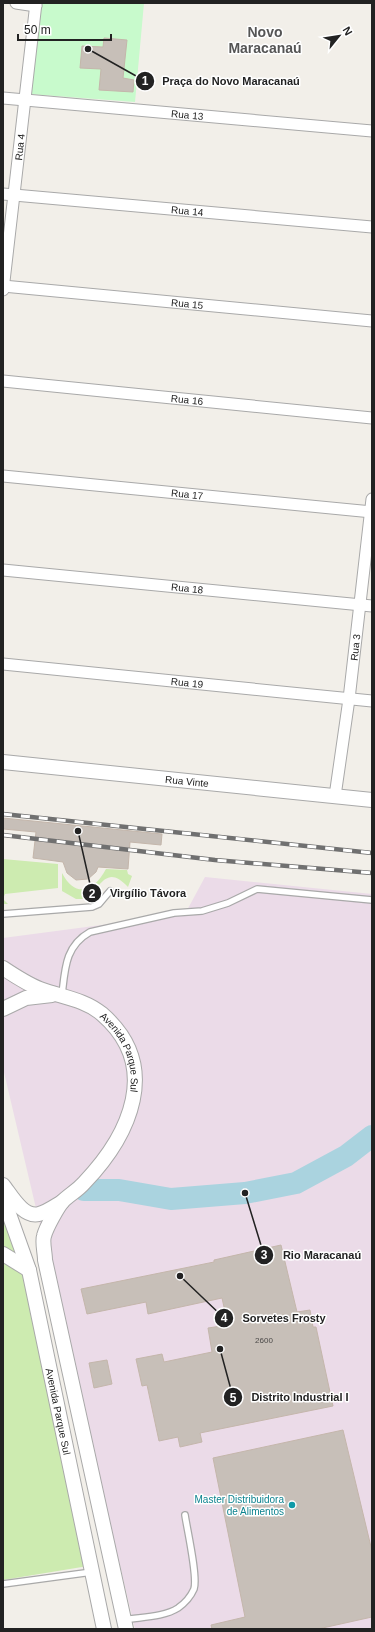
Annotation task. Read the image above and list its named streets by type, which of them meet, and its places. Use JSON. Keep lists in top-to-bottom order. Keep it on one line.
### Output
{"streets":{"street":["Rua 13","Rua 4","Rua 14","Rua 15","Rua 16","Rua 17","Rua 18","Rua 3","Rua 19","Rua Vinte","Avenida Parque Sul"]},"crossings":[["Rua 13","Rua 4"],["Rua 4","Rua 14"],["Rua 4","Rua 15"],["Rua 17","Rua 3"],["Rua 18","Rua 3"],["Rua 3","Rua 19"],["Rua 3","Rua Vinte"]],"districts":["Novo Maracanaú"],"places":["Praça do Novo Maracanaú","Virgílio Távora","Rio Maracanaú","Sorvetes Frosty","Distrito Industrial I","Master Distribuidora de Alimentos"],"house_numbers":["2600"],"scale_bar":"50 m","north":"top right"}
